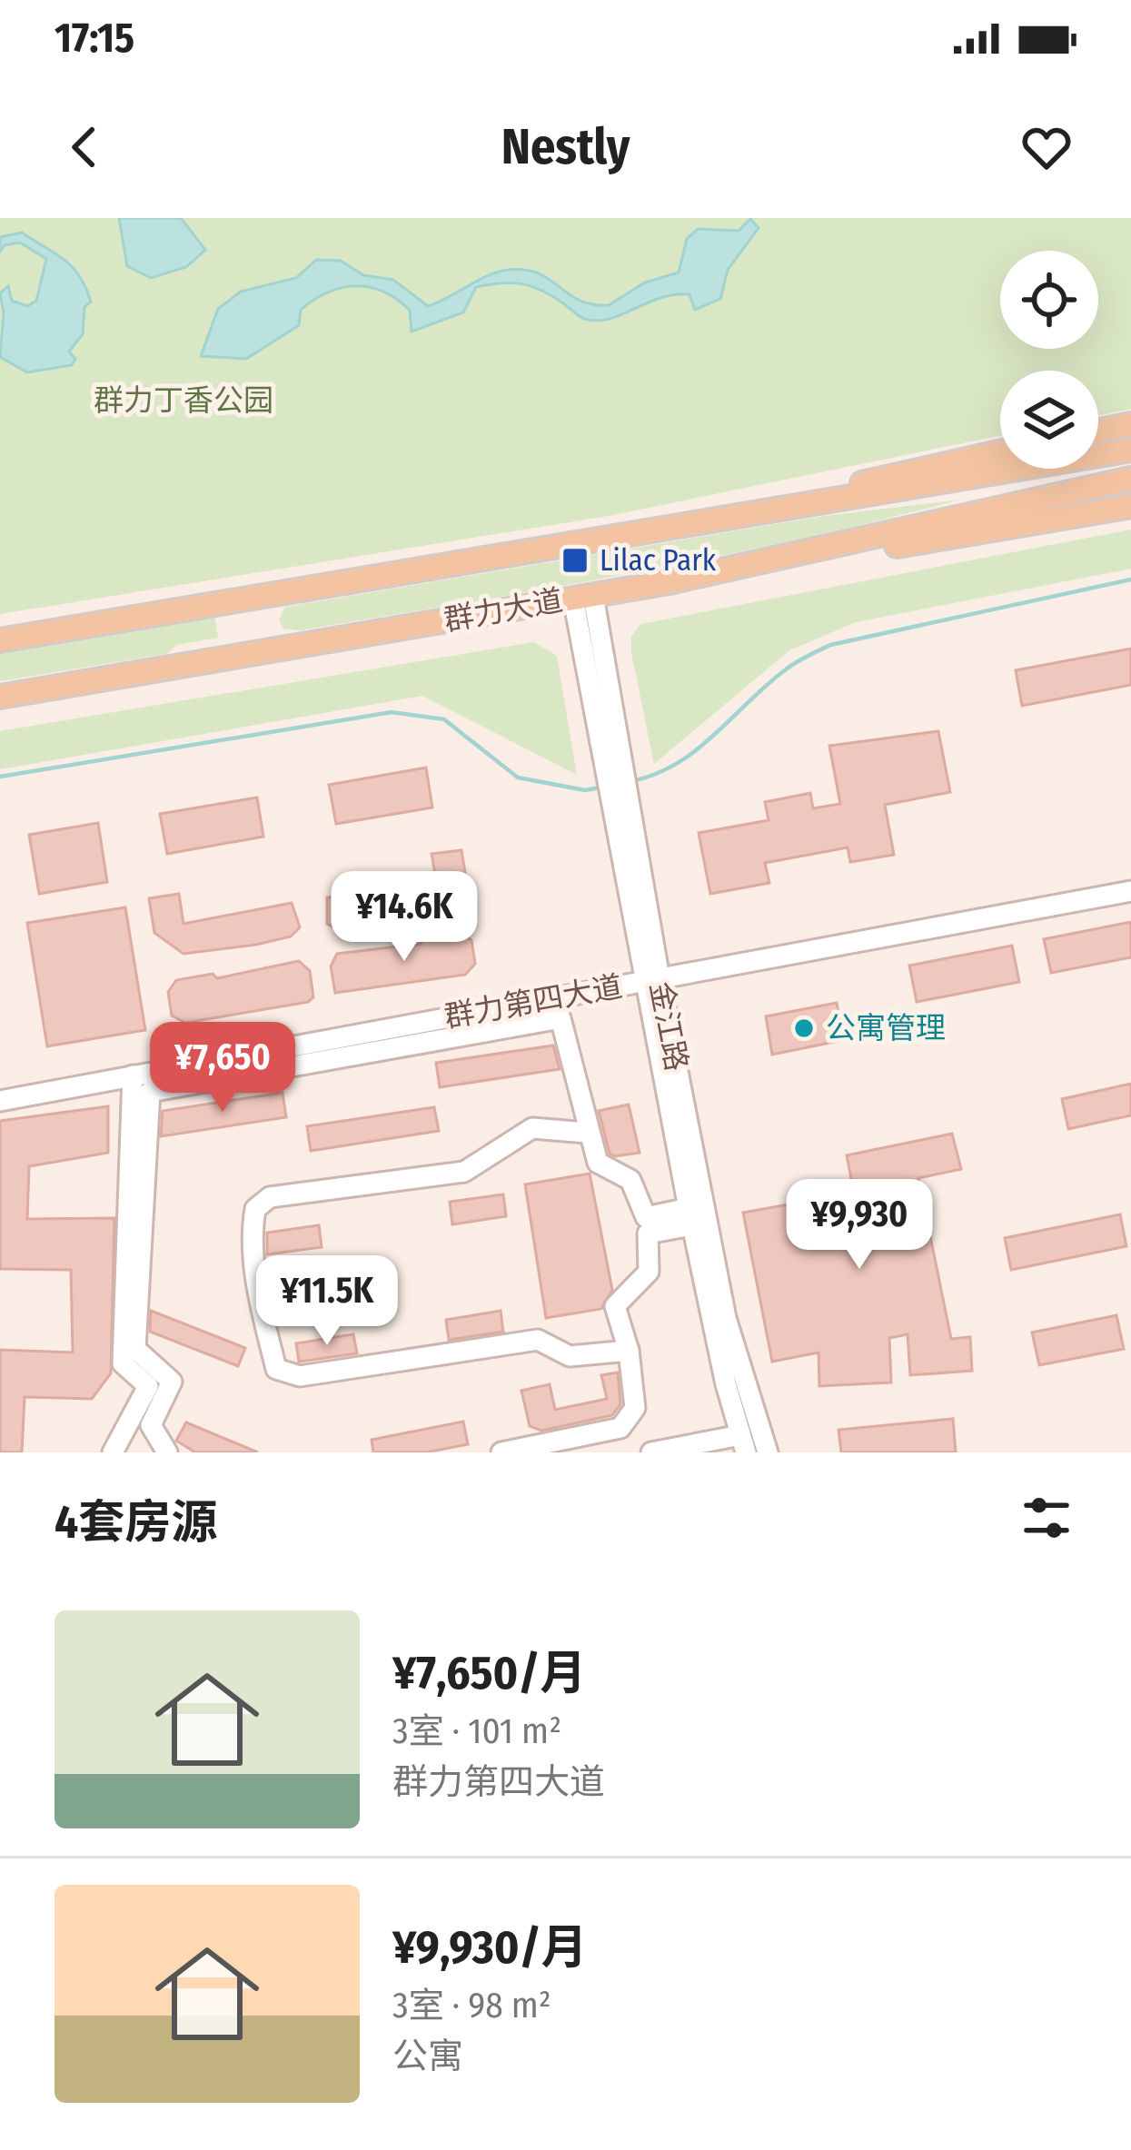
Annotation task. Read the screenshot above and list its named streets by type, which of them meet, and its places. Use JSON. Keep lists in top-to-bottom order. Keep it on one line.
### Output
{"streets":{"main road":["群力大道"],"street":["群力第四大道","金江路"]},"crossings":[["群力大道","金江路"],["群力第四大道","金江路"]],"parks":["群力丁香公园"],"places":{"transit":["Lilac Park"],"other":["公寓管理"]},"page":{"status":"17:15","header":"Nestly","price":["¥14.6K","¥7,650","¥9,930","¥11.5K"],"heading":"4套房源","list":[{"name":"¥7,650/月","note":"3室 · 101 m² · 群力第四大道"},{"name":"¥9,930/月","note":"3室 · 98 m² · 公寓"}]}}
